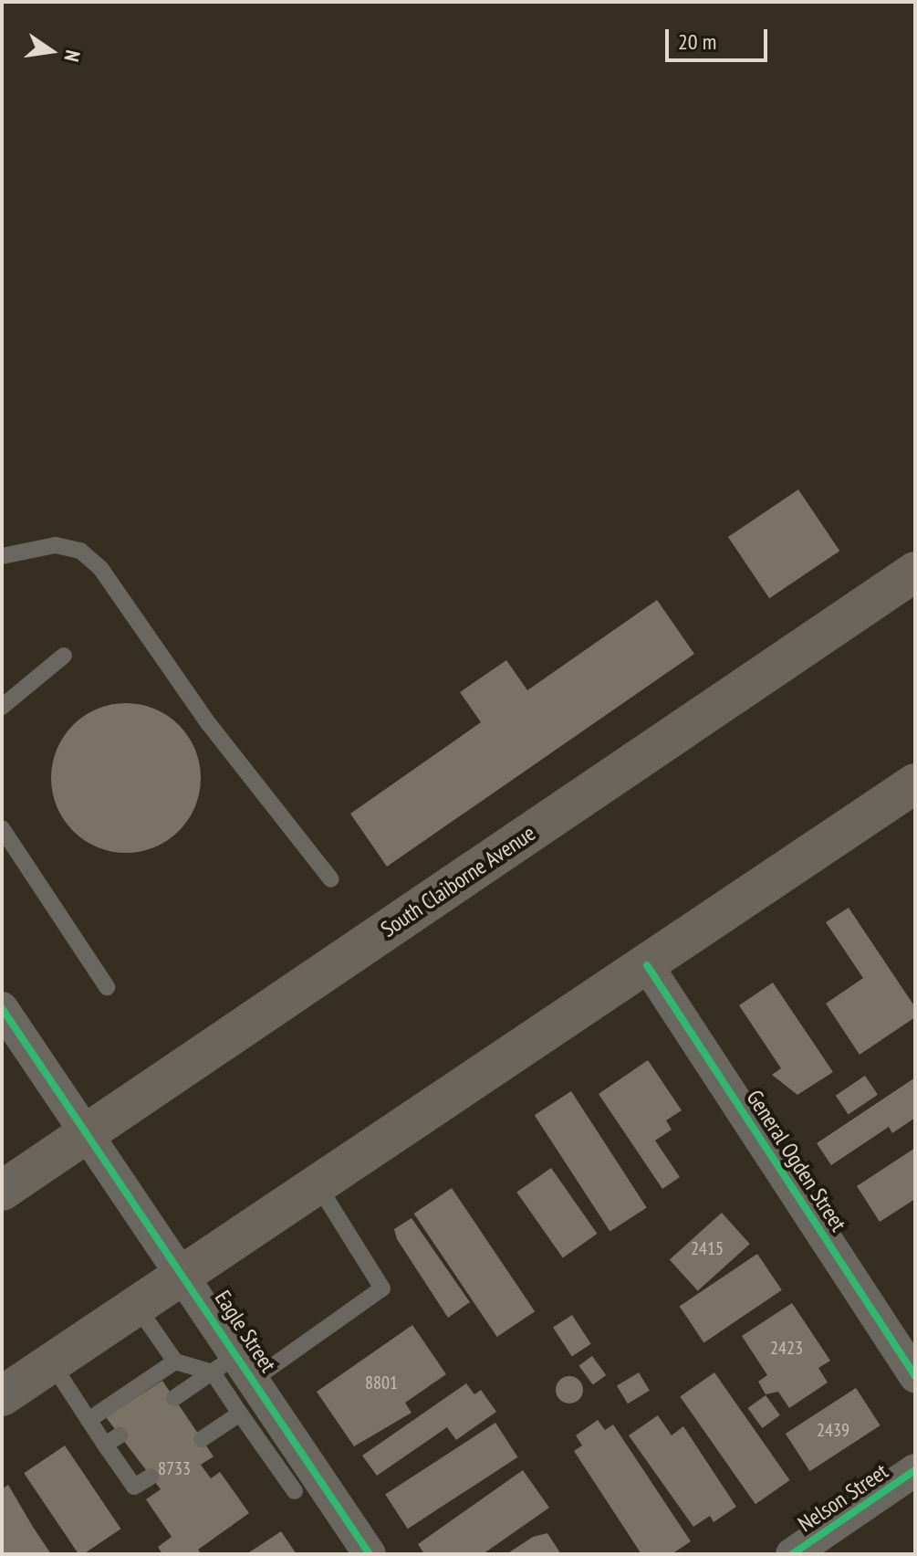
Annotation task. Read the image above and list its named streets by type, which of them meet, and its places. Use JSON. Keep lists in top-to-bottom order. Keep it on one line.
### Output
{"streets":{"main road":["South Claiborne Avenue"],"street":["General Ogden Street","Eagle Street","Nelson Street"]},"crossings":[["South Claiborne Avenue","Eagle Street"]],"house_numbers":["2415","2423","8801","2439","8733"],"scale_bar":"20 m","north":"right"}
